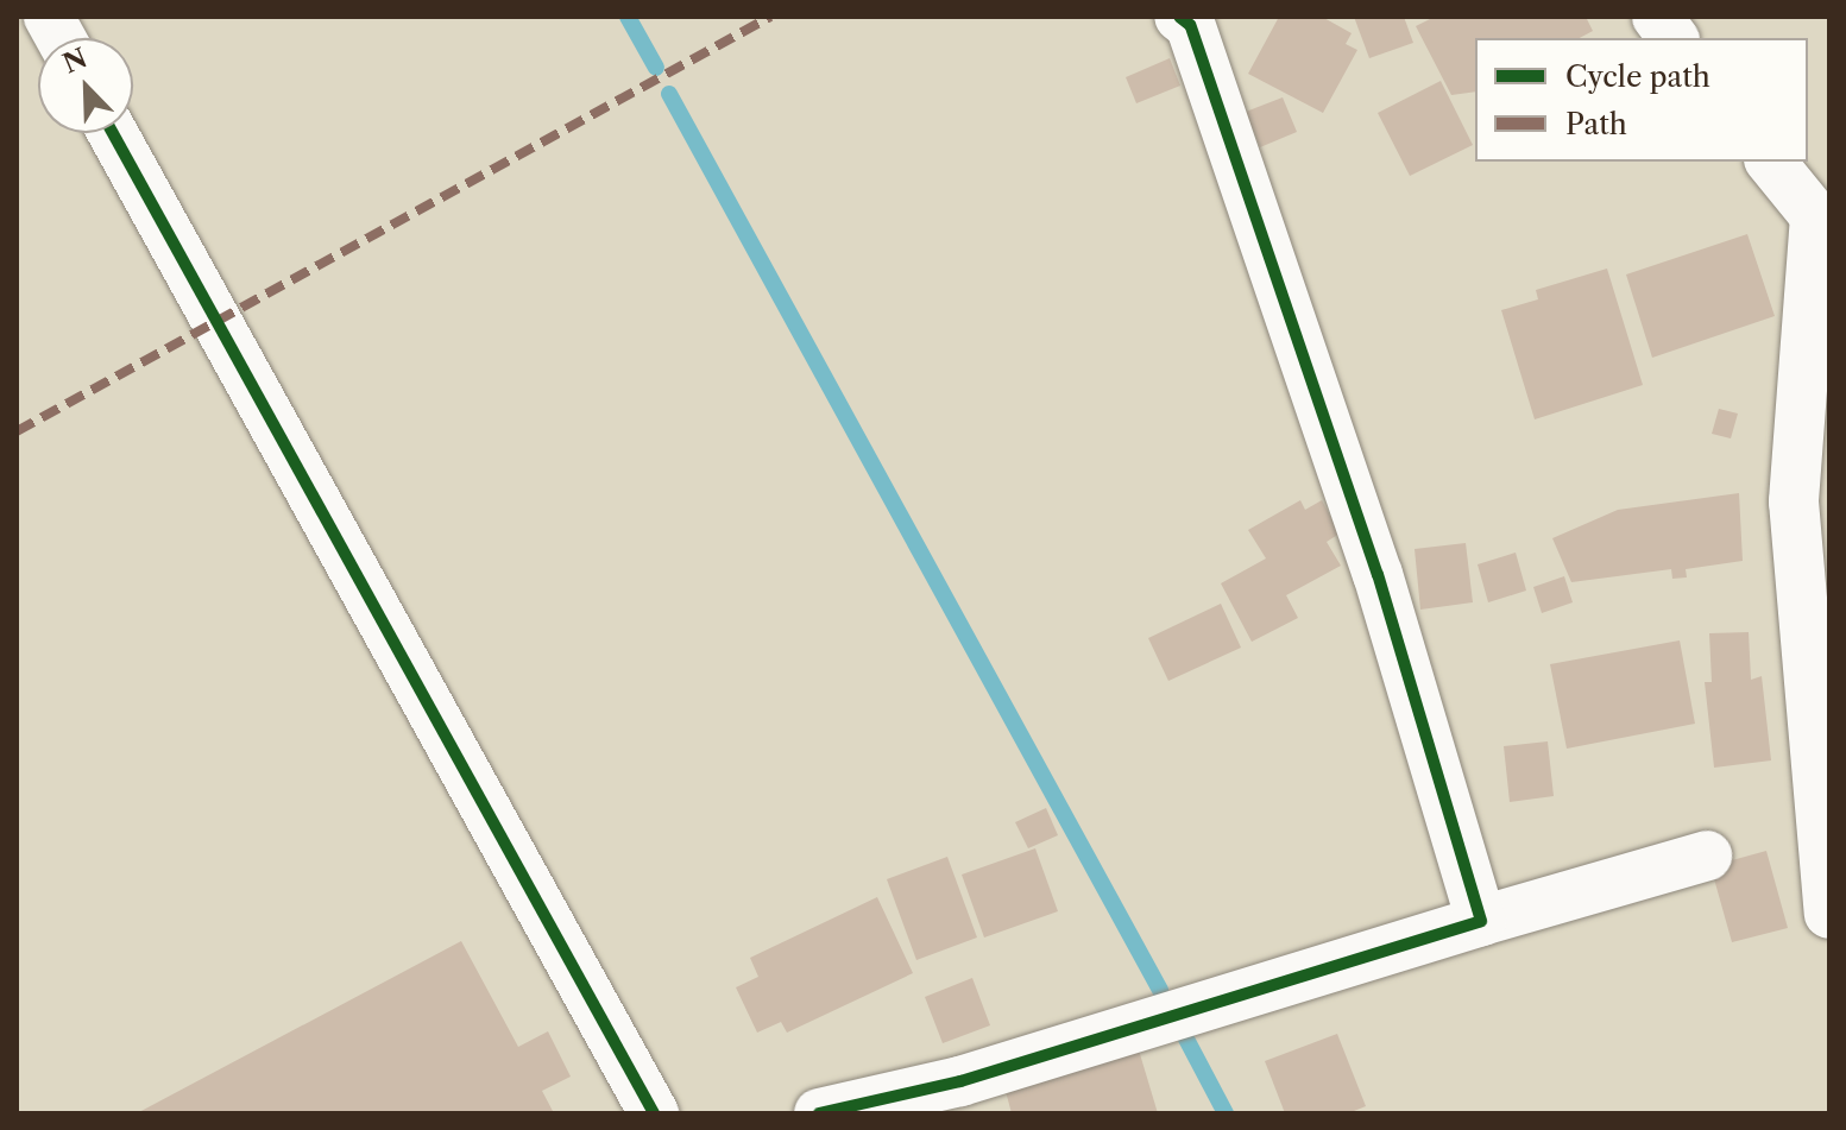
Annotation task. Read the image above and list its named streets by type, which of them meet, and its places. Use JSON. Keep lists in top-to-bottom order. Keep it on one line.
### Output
{"legend":["Cycle path","Path"],"north":"top left"}
